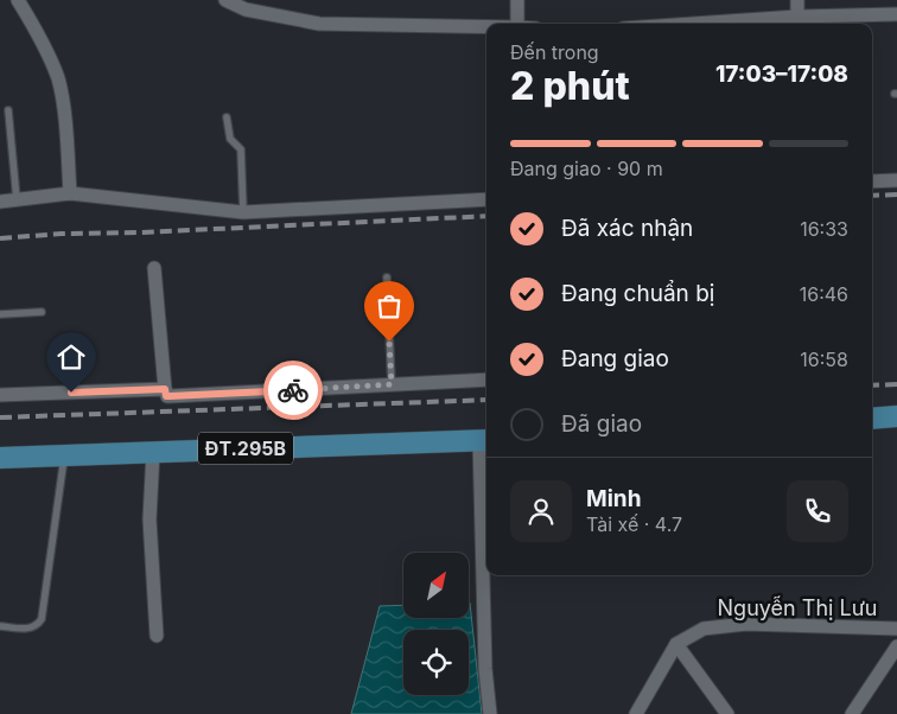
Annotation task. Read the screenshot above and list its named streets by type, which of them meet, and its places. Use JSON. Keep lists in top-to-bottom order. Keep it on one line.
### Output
{"streets":{"main road":["ĐT.295B"],"street":["Nguyễn Thị Lưu"]},"north":"top right","page":{"heading":["2 phút","Đến trong","17:03–17:08"],"panel":["Minh","Tài xế · 4.7"],"bar":"Đang giao · 90 m","list":[["Đã xác nhận","16:33"],["Đang chuẩn bị","16:46"],["Đang giao","16:58"],"Đã giao"]}}
